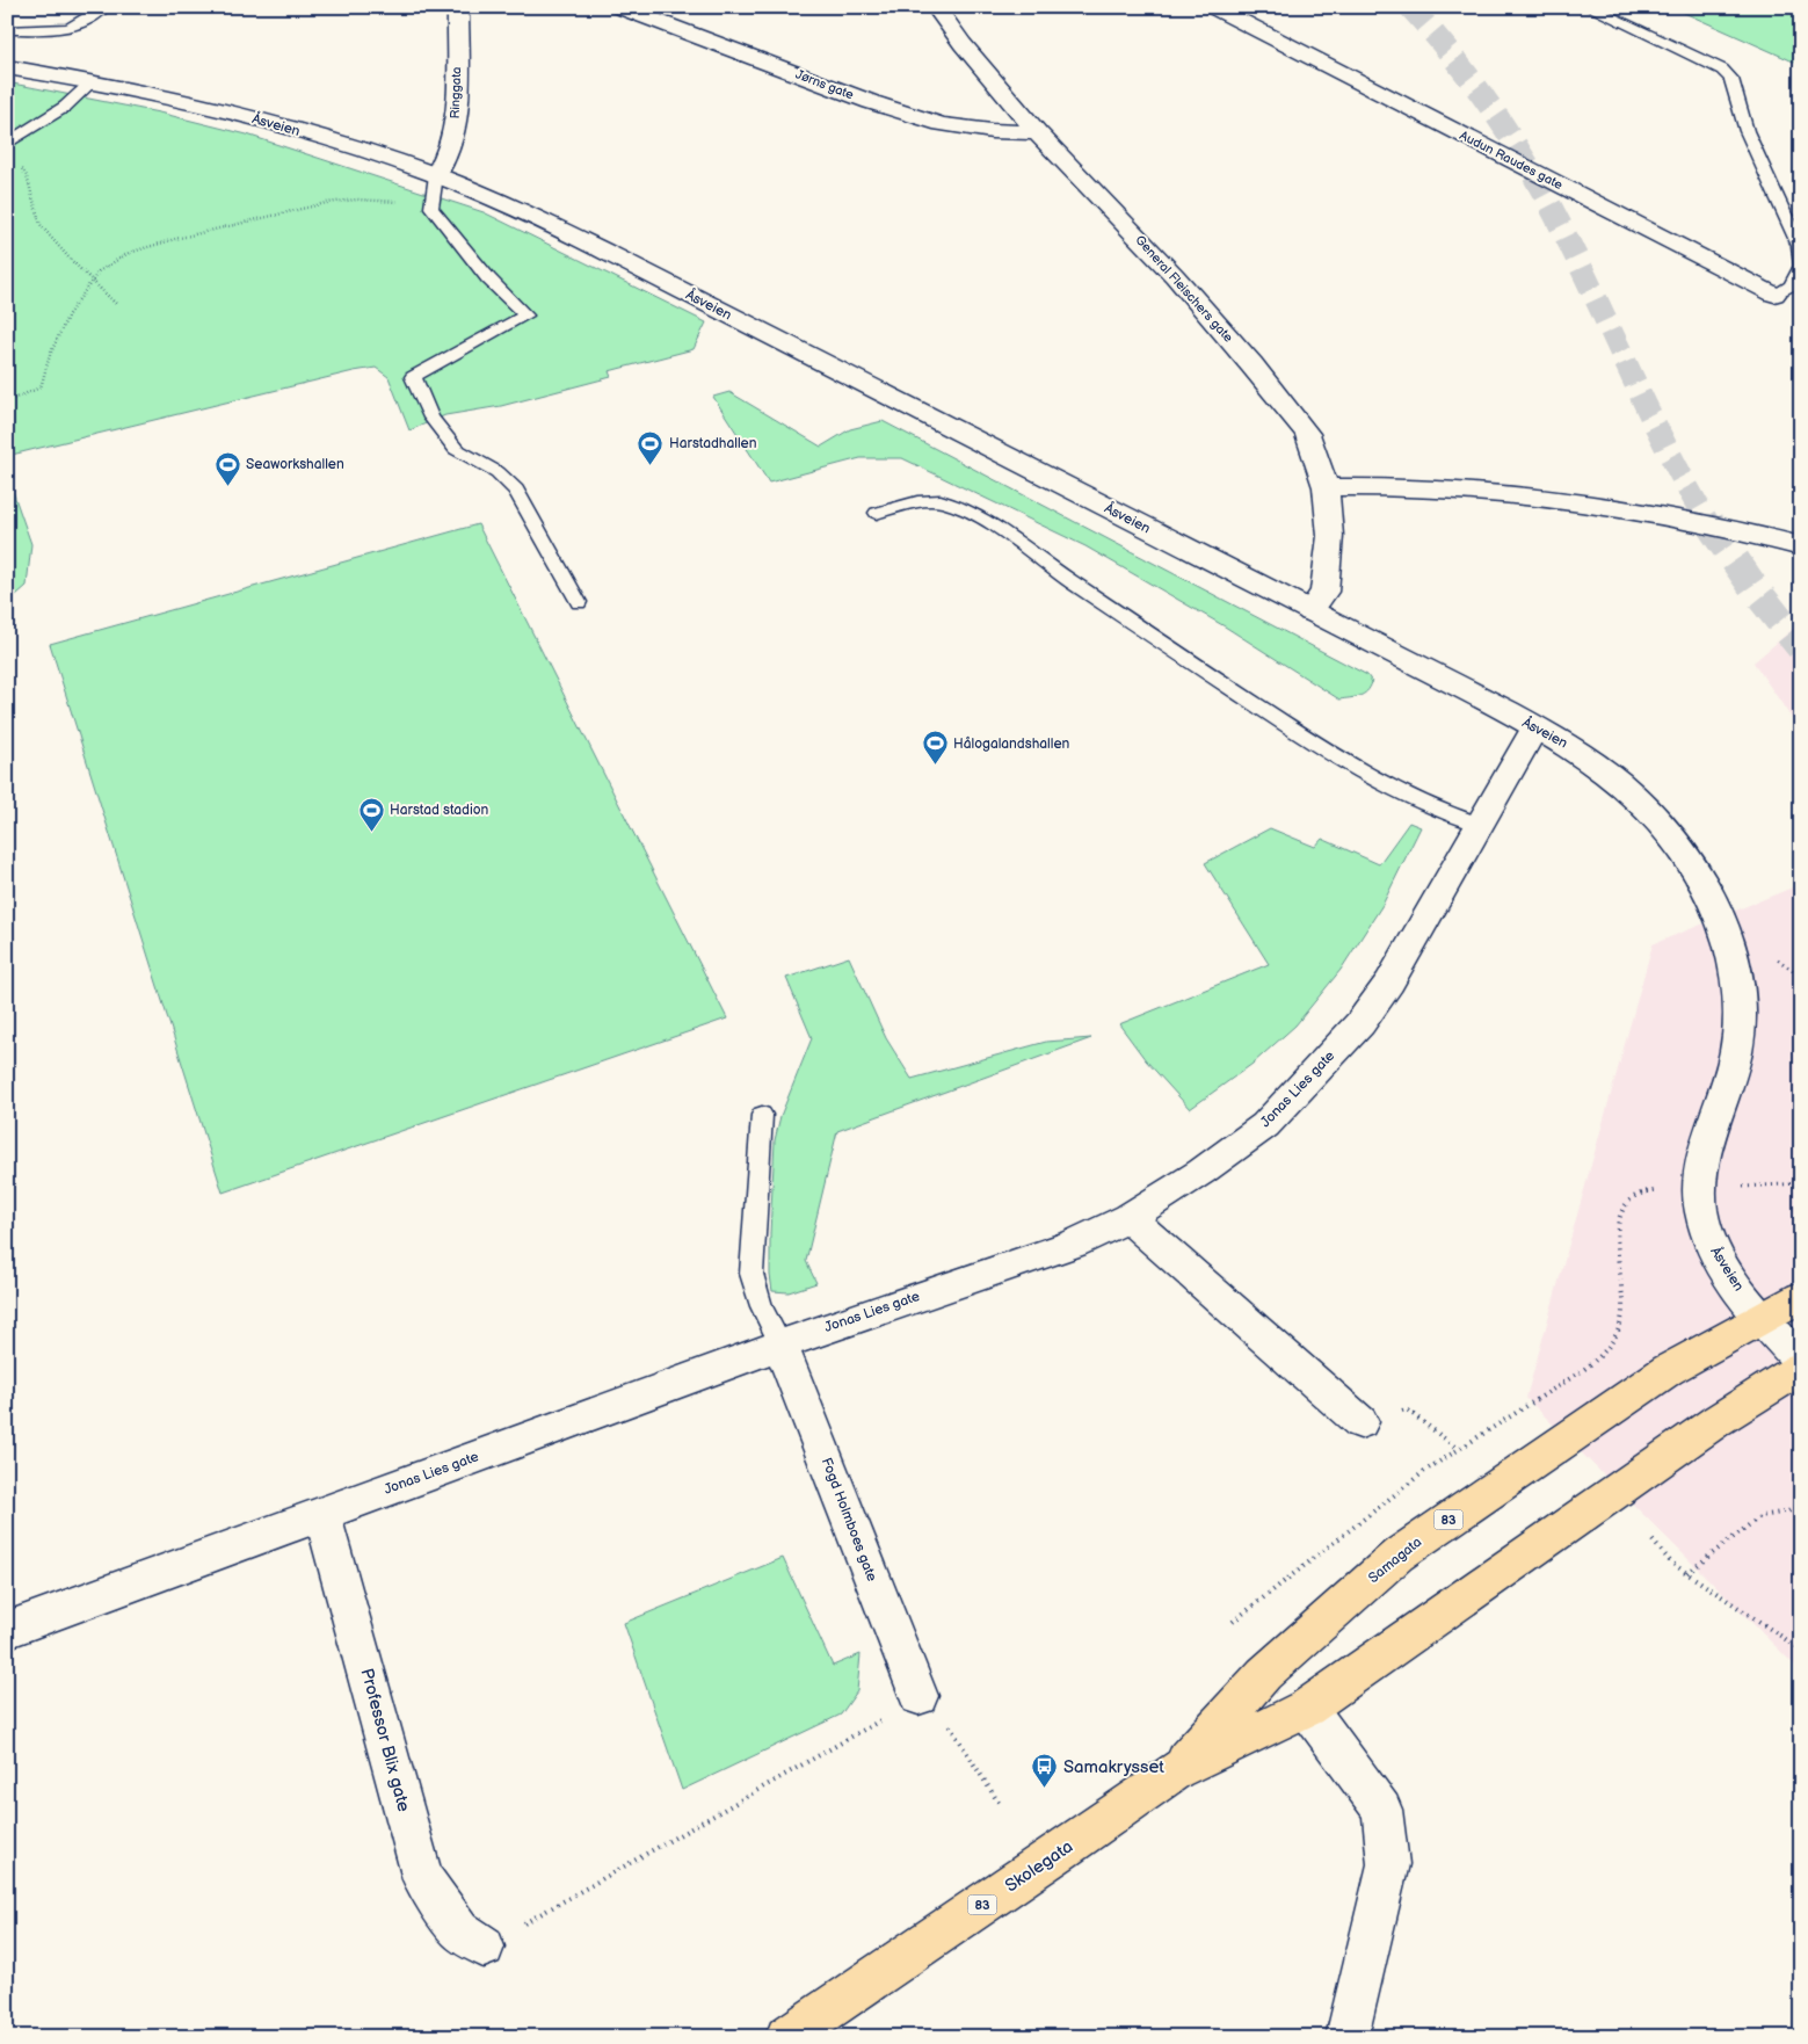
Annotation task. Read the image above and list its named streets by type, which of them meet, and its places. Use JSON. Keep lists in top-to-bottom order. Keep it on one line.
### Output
{"streets":{"highway":["83","Samagata","Skolegata"],"street":["Jørns gate","Ringgata","Åsveien","Audun Raudes gate","General Fleischers gate","Jonas Lies gate","Fogd Holmboes gate","Professor Blix gate"]},"crossings":[["Jørns gate","General Fleischers gate"],["Ringgata","Åsveien"],["Åsveien","General Fleischers gate"],["Åsveien","Jonas Lies gate"],["Åsveien","Samagata"],["Jonas Lies gate","Fogd Holmboes gate"],["Jonas Lies gate","Professor Blix gate"],["83","Samagata"],["83","Skolegata"],["Samagata","Skolegata"]],"places":{"sports":["Harstadhallen","Seaworkshallen","Hålogalandshallen","Harstad stadion"],"bus stop":["Samakrysset"]}}
